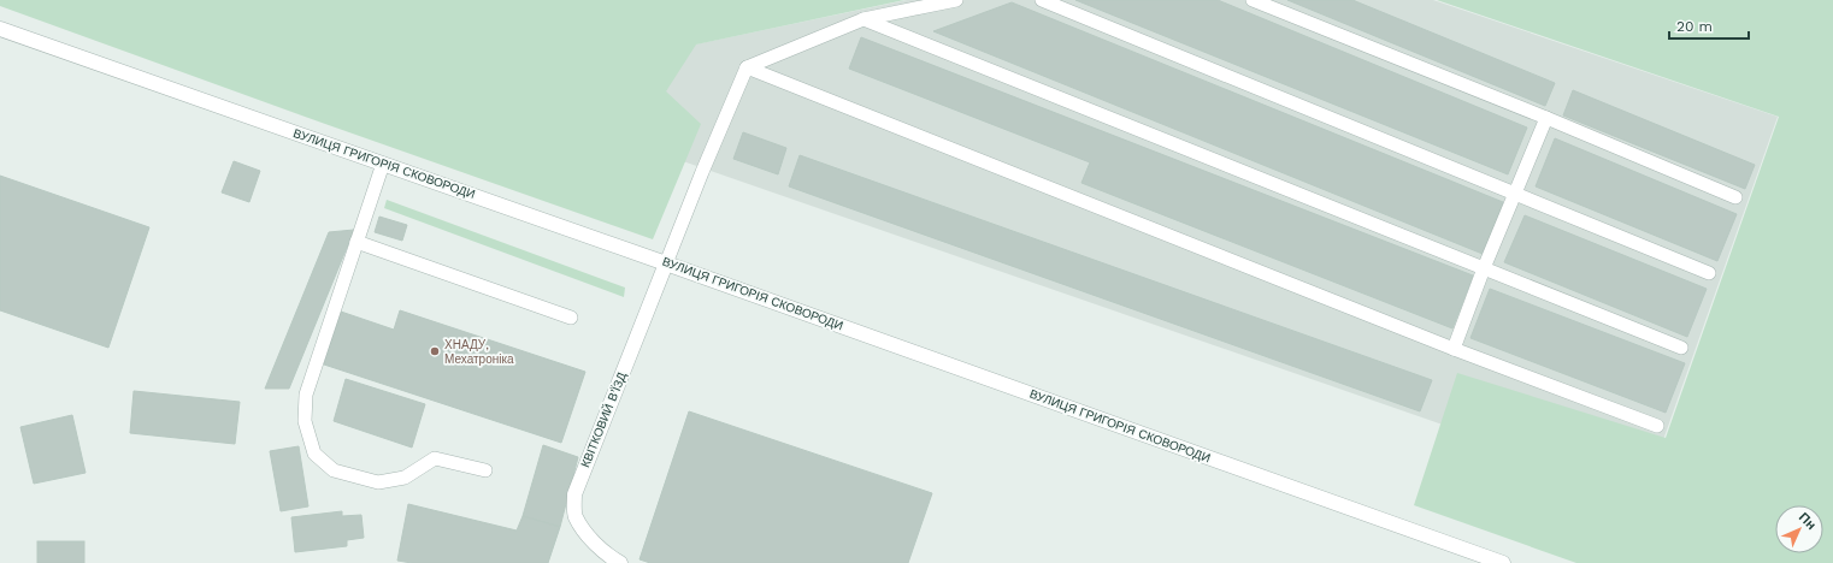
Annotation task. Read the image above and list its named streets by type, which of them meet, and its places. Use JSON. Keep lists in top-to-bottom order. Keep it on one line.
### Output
{"streets":{"street":["ВУЛИЦЯ ГРИГОРІЯ СКОВОРОДИ","КВІТКОВИЙ В’ЇЗД"]},"crossings":[["ВУЛИЦЯ ГРИГОРІЯ СКОВОРОДИ","КВІТКОВИЙ В’ЇЗД"]],"places":["ХНАДУ, Мехатроніка"],"scale_bar":"20 m","north":"top right"}
